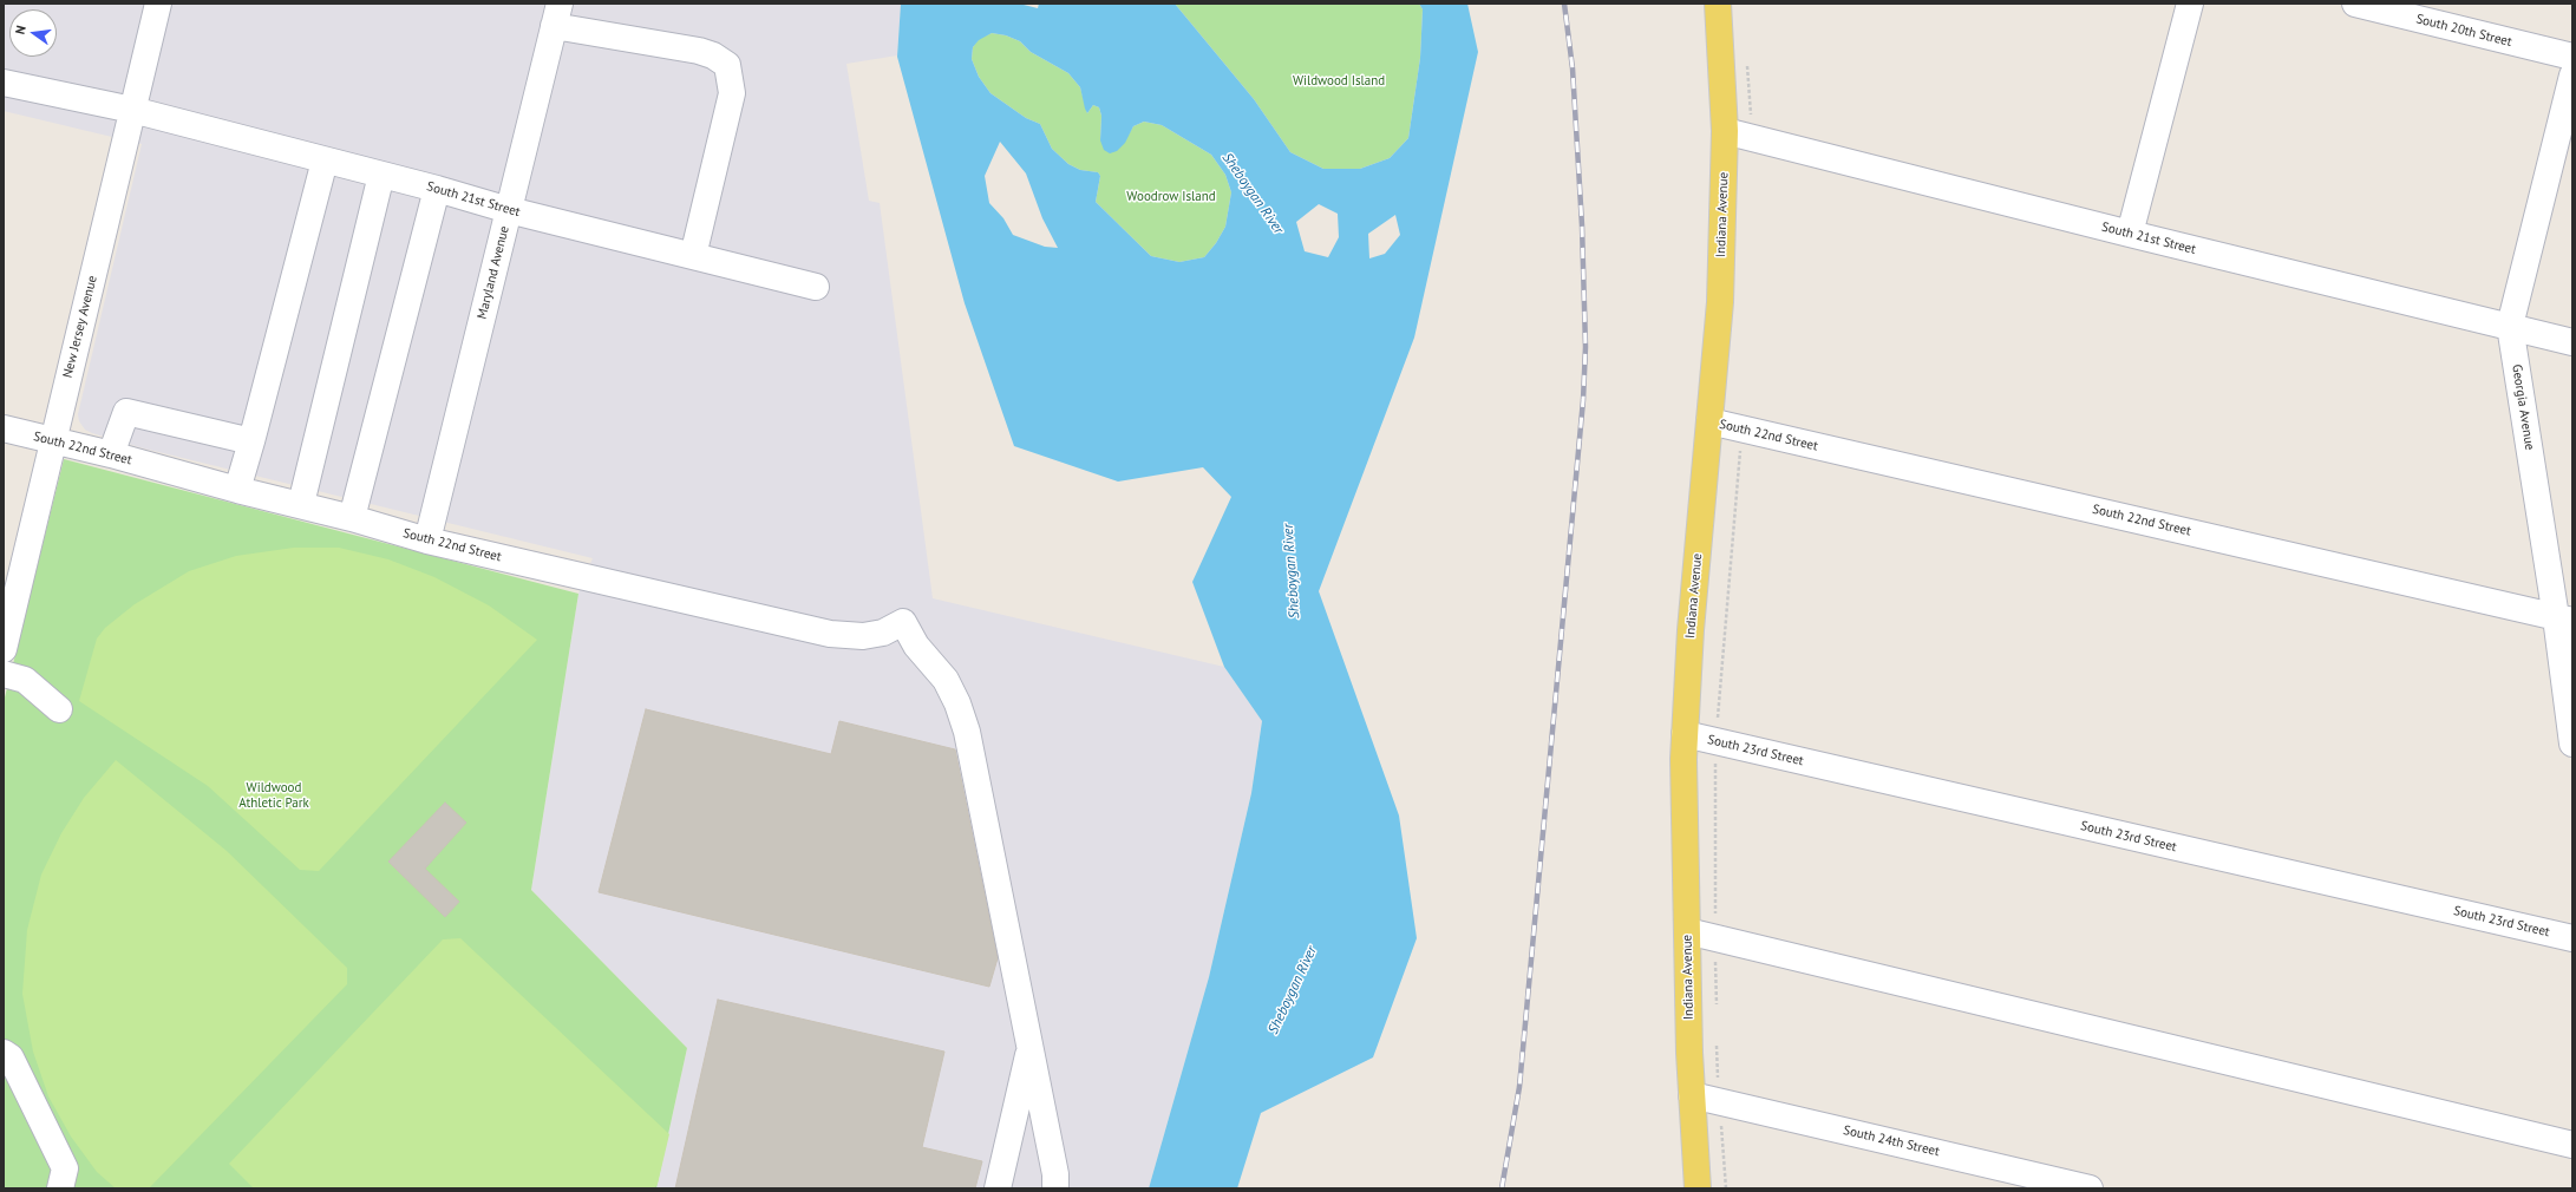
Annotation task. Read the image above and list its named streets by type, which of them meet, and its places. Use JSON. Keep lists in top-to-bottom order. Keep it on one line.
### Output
{"streets":{"main road":["Indiana Avenue"],"street":["South 20th Street","South 21st Street","Maryland Avenue","New Jersey Avenue","Georgia Avenue","South 22nd Street","South 23rd Street","South 24th Street"]},"crossings":[["South 21st Street","Indiana Avenue"],["South 21st Street","Maryland Avenue"],["South 21st Street","New Jersey Avenue"],["South 21st Street","Georgia Avenue"],["Indiana Avenue","South 22nd Street"],["Indiana Avenue","South 23rd Street"],["Indiana Avenue","South 24th Street"],["Maryland Avenue","South 22nd Street"],["New Jersey Avenue","South 22nd Street"],["Georgia Avenue","South 22nd Street"]],"water":["Sheboygan River"],"parks":["Wildwood Island","Woodrow Island","Wildwood Athletic Park"],"north":"left"}
